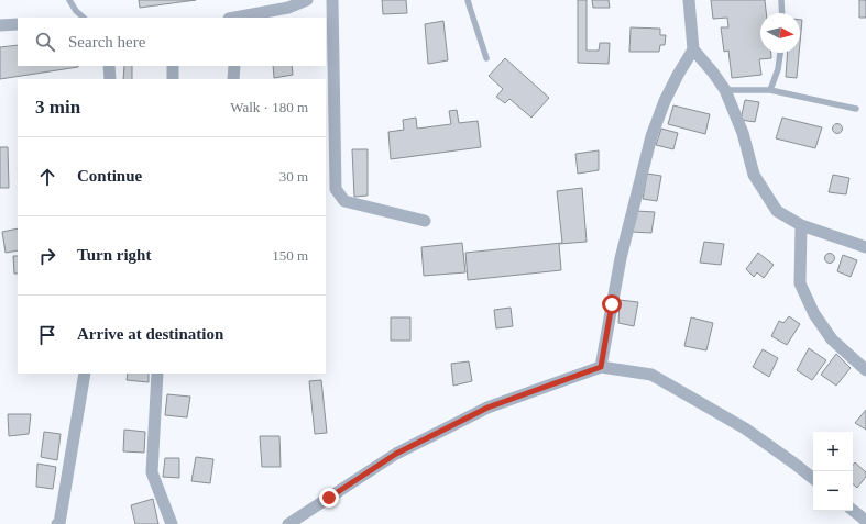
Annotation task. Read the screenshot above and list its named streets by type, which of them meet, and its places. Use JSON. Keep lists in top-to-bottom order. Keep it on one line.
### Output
{"north":"right","page":{"search":"Search here","heading":["3 min","Walk · 180 m"],"list":[["Continue","30 m"],["Turn right","150 m"],"Arrive at destination"],"map_buttons":["+","−"]}}
